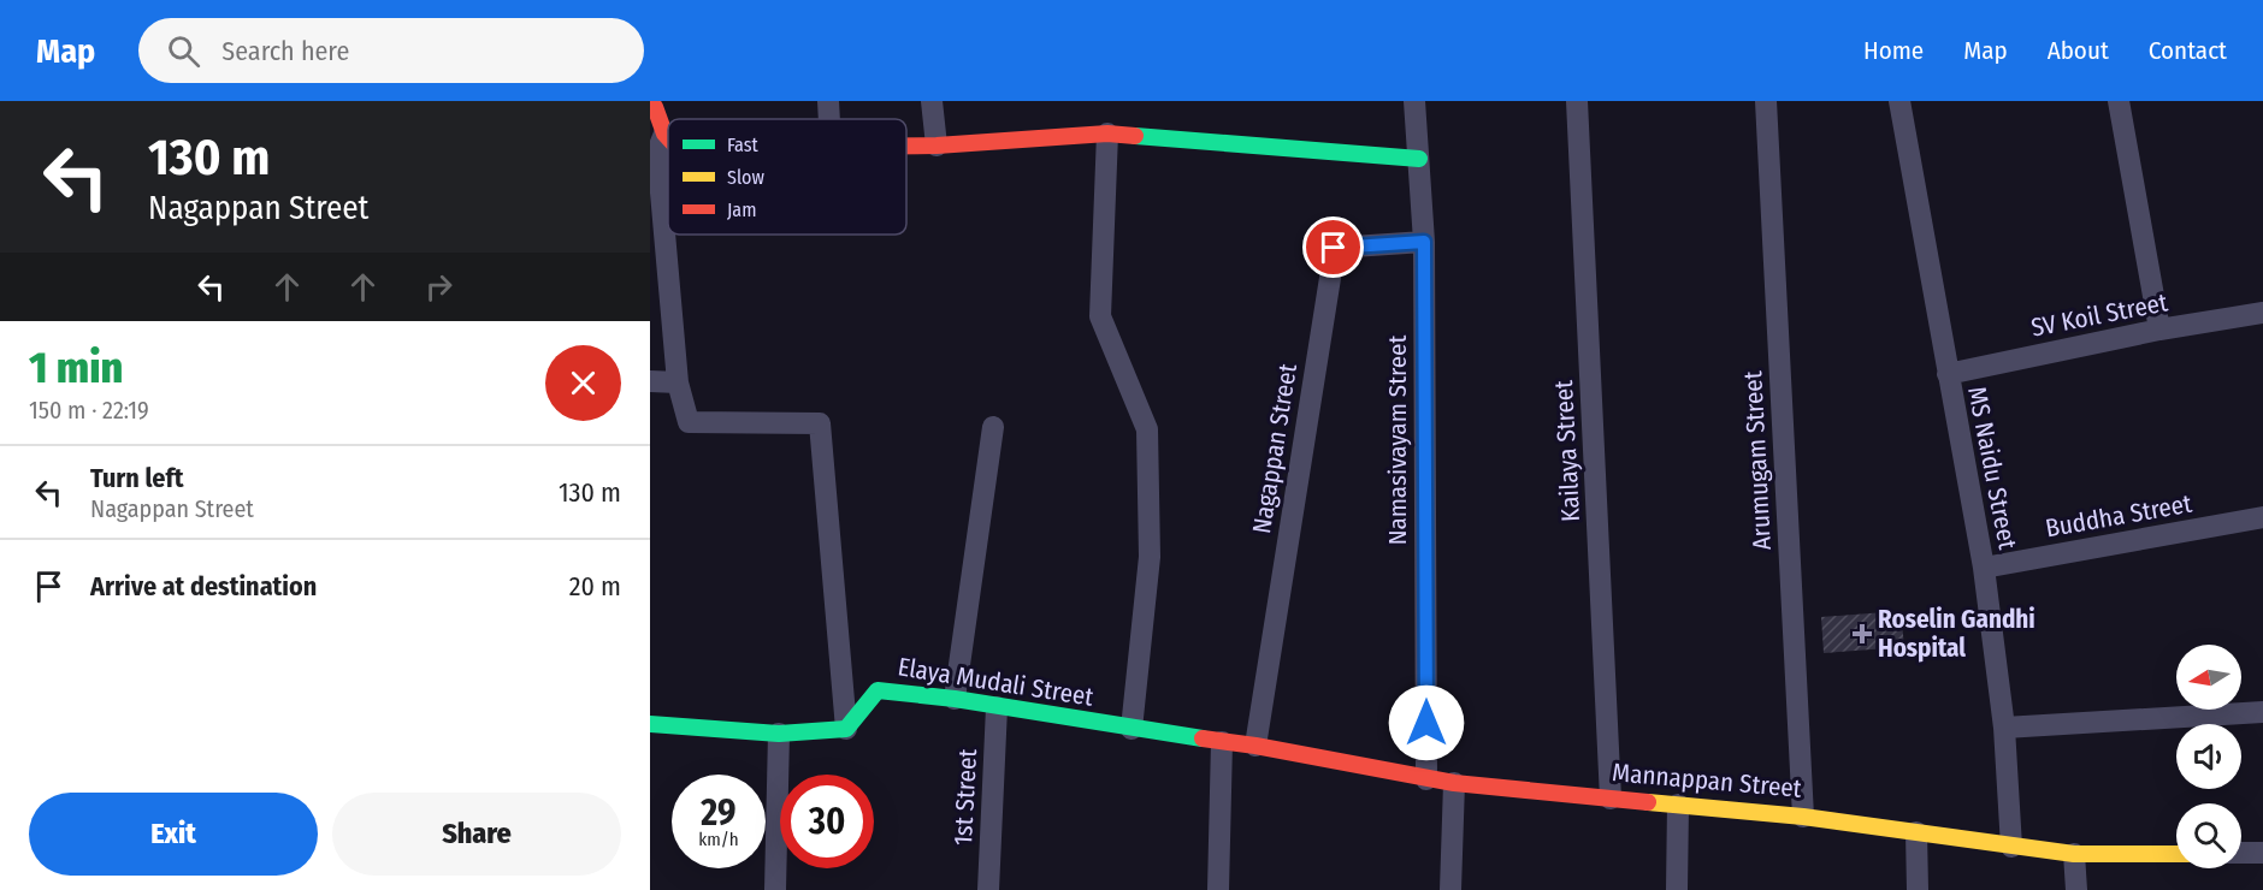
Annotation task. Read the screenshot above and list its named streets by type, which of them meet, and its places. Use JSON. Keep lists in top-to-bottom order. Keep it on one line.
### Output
{"streets":{"street":["SV Koil Street","Namasivayam Street","Nagappan Street","Kailaya Street","Arumugam Street","MS Naidu Street","Buddha Street","Elaya Mudali Street","Mannappan Street","1st Street"]},"crossings":[["SV Koil Street","MS Naidu Street"],["Namasivayam Street","Nagappan Street"],["Namasivayam Street","Mannappan Street"],["Nagappan Street","Mannappan Street"],["Kailaya Street","Mannappan Street"],["Arumugam Street","Mannappan Street"],["MS Naidu Street","Buddha Street"],["MS Naidu Street","Mannappan Street"],["Elaya Mudali Street","Mannappan Street"],["Elaya Mudali Street","1st Street"]],"places":{"health":["Roselin Gandhi Hospital"]},"legend":["Fast","Slow","Jam"],"north":"left","page":{"header":"Map","search":"Search here","nav":["Home","Map","About","Contact"],"turn":["130 m","Nagappan Street"],"heading":["1 min","150 m · 22:19"],"list":[{"name":"Turn left","note":"Nagappan Street","value":"130 m"},{"name":"Arrive at destination","value":"20 m"}],"speed":"29 km/h","limit":"30","buttons":["Exit","Share"]}}
